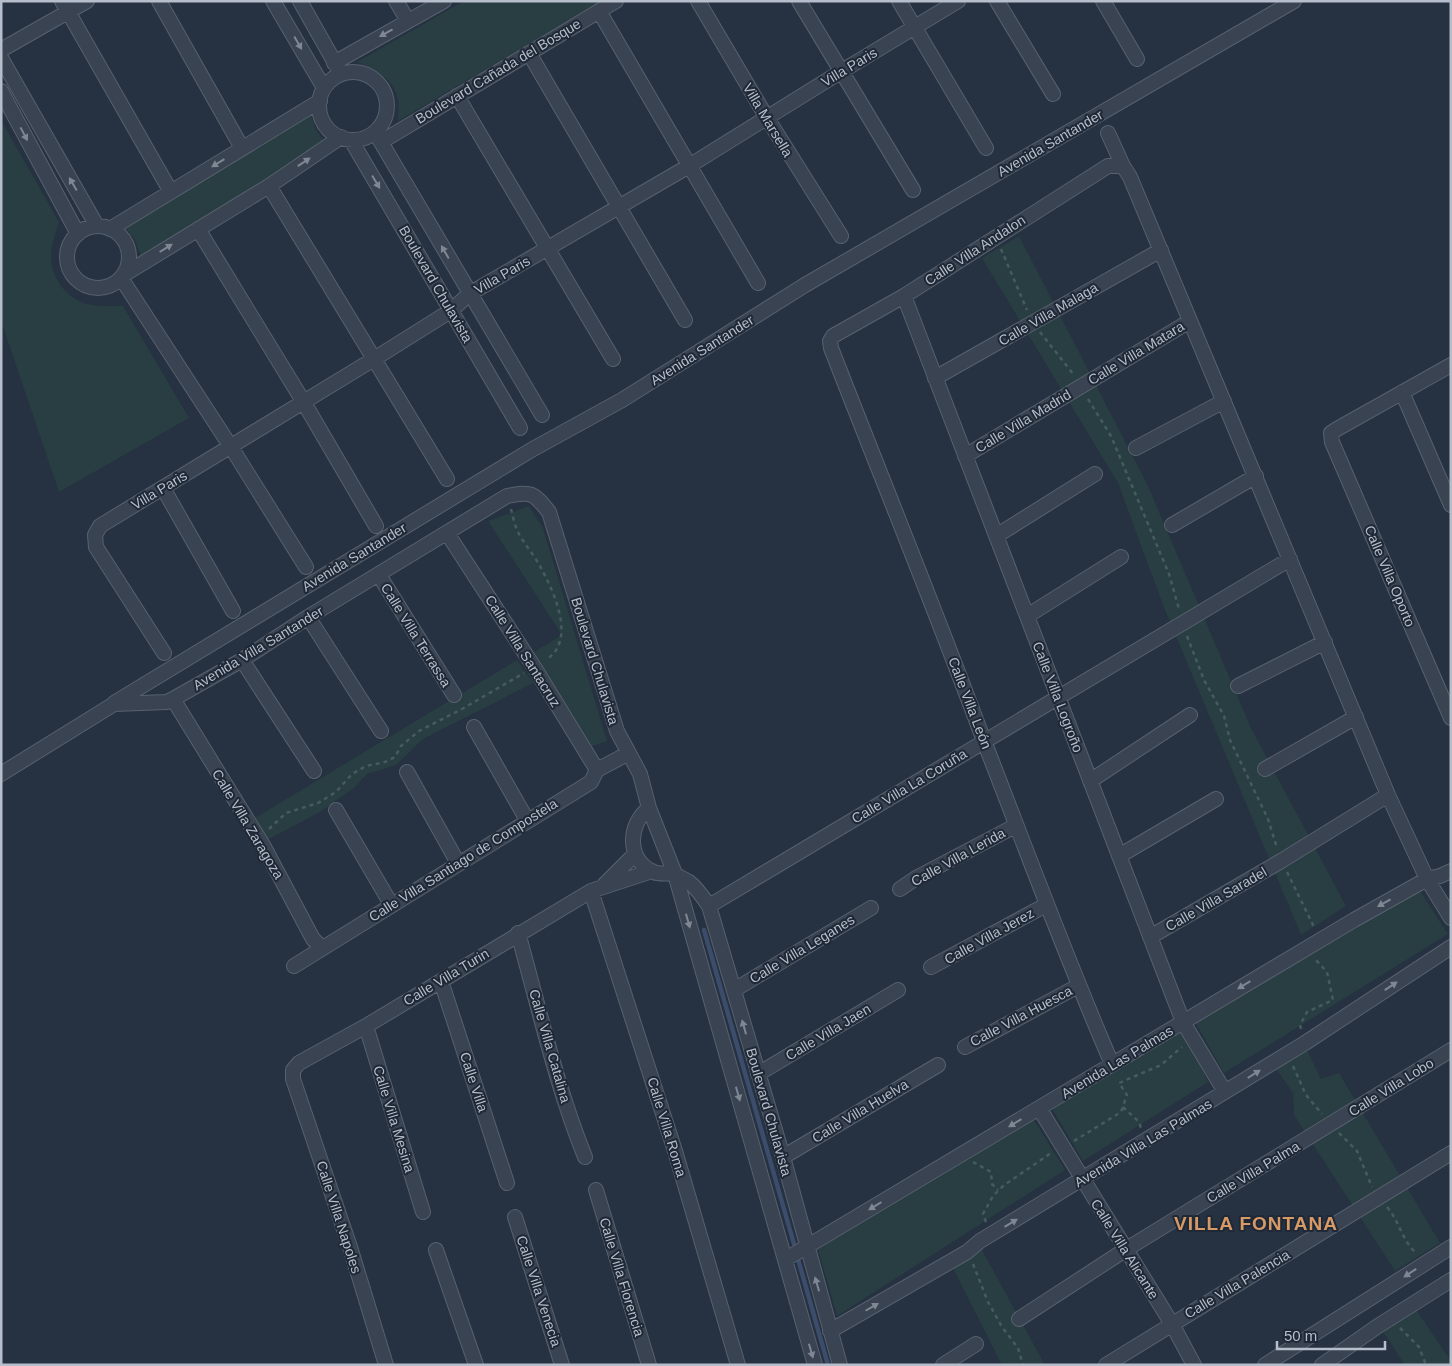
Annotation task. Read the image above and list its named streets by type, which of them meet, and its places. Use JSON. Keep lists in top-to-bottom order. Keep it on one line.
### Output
{"streets":{"street":["Villa Paris","Boulevard Cañada del Bosque","Villa Marsella","Avenida Santander","Calle Villa Andalon","Boulevard Chulavista","Calle Villa Malaga","Calle Villa Matara","Calle Villa Madrid","Calle Villa Oporto","Calle Villa Terrassa","Avenida Villa Santander","Calle Villa Santacruz","Calle Villa Logroño","Calle Villa León","Calle Villa La Coruña","Calle Villa Zaragoza","Calle Villa Lerida","Calle Villa Santiago de Compostela","Calle Villa Saradel","Calle Villa Jerez","Calle Villa Leganes","Calle Villa Turin","Calle Villa Huesca","Calle Villa Jaen","Calle Villa Catalina","Avenida Las Palmas","Calle Villa","Calle Villa Lobo","Calle Villa Huelva","Calle Villa Mesina","Calle Villa Roma","Avenida Villa Las Palmas","Calle Villa Palma","Calle Villa Napoles","Calle Villa Alicante","Calle Villa Florencia","Calle Villa Palencia","Calle Villa Venecia"]},"crossings":[["Villa Paris","Villa Marsella"],["Villa Paris","Boulevard Chulavista"],["Boulevard Cañada del Bosque","Boulevard Chulavista"],["Avenida Santander","Avenida Villa Santander"],["Calle Villa Andalon","Calle Villa Logroño"],["Calle Villa Andalon","Calle Villa León"],["Boulevard Chulavista","Avenida Villa Santander"],["Boulevard Chulavista","Calle Villa La Coruña"],["Boulevard Chulavista","Calle Villa Santiago de Compostela"],["Boulevard Chulavista","Calle Villa Leganes"],["Boulevard Chulavista","Calle Villa Jaen"],["Boulevard Chulavista","Avenida Las Palmas"],["Boulevard Chulavista","Calle Villa Huelva"],["Boulevard Chulavista","Avenida Villa Las Palmas"],["Calle Villa Malaga","Calle Villa Logroño"],["Calle Villa Matara","Calle Villa Madrid"],["Calle Villa Madrid","Calle Villa Logroño"],["Calle Villa Terrassa","Avenida Villa Santander"],["Avenida Villa Santander","Calle Villa Santacruz"],["Avenida Villa Santander","Calle Villa Zaragoza"],["Calle Villa Santacruz","Calle Villa Santiago de Compostela"],["Calle Villa Logroño","Calle Villa La Coruña"],["Calle Villa Logroño","Calle Villa Saradel"],["Calle Villa Logroño","Avenida Las Palmas"],["Calle Villa Logroño","Avenida Villa Las Palmas"],["Calle Villa León","Calle Villa La Coruña"],["Calle Villa León","Calle Villa Lerida"],["Calle Villa León","Calle Villa Jerez"],["Calle Villa León","Calle Villa Huesca"],["Calle Villa León","Avenida Las Palmas"],["Calle Villa Zaragoza","Calle Villa Santiago de Compostela"],["Calle Villa Turin","Calle Villa Catalina"],["Calle Villa Turin","Calle Villa"],["Calle Villa Turin","Calle Villa Mesina"],["Calle Villa Turin","Calle Villa Roma"],["Calle Villa Turin","Calle Villa Napoles"],["Avenida Las Palmas","Calle Villa Alicante"],["Calle Villa Lobo","Calle Villa Palma"],["Avenida Villa Las Palmas","Calle Villa Alicante"],["Calle Villa Palma","Calle Villa Alicante"],["Calle Villa Alicante","Calle Villa Palencia"]],"one_way":["Avenida Las Palmas","Avenida Villa Las Palmas"],"districts":["VILLA FONTANA"],"scale_bar":"50 m"}
